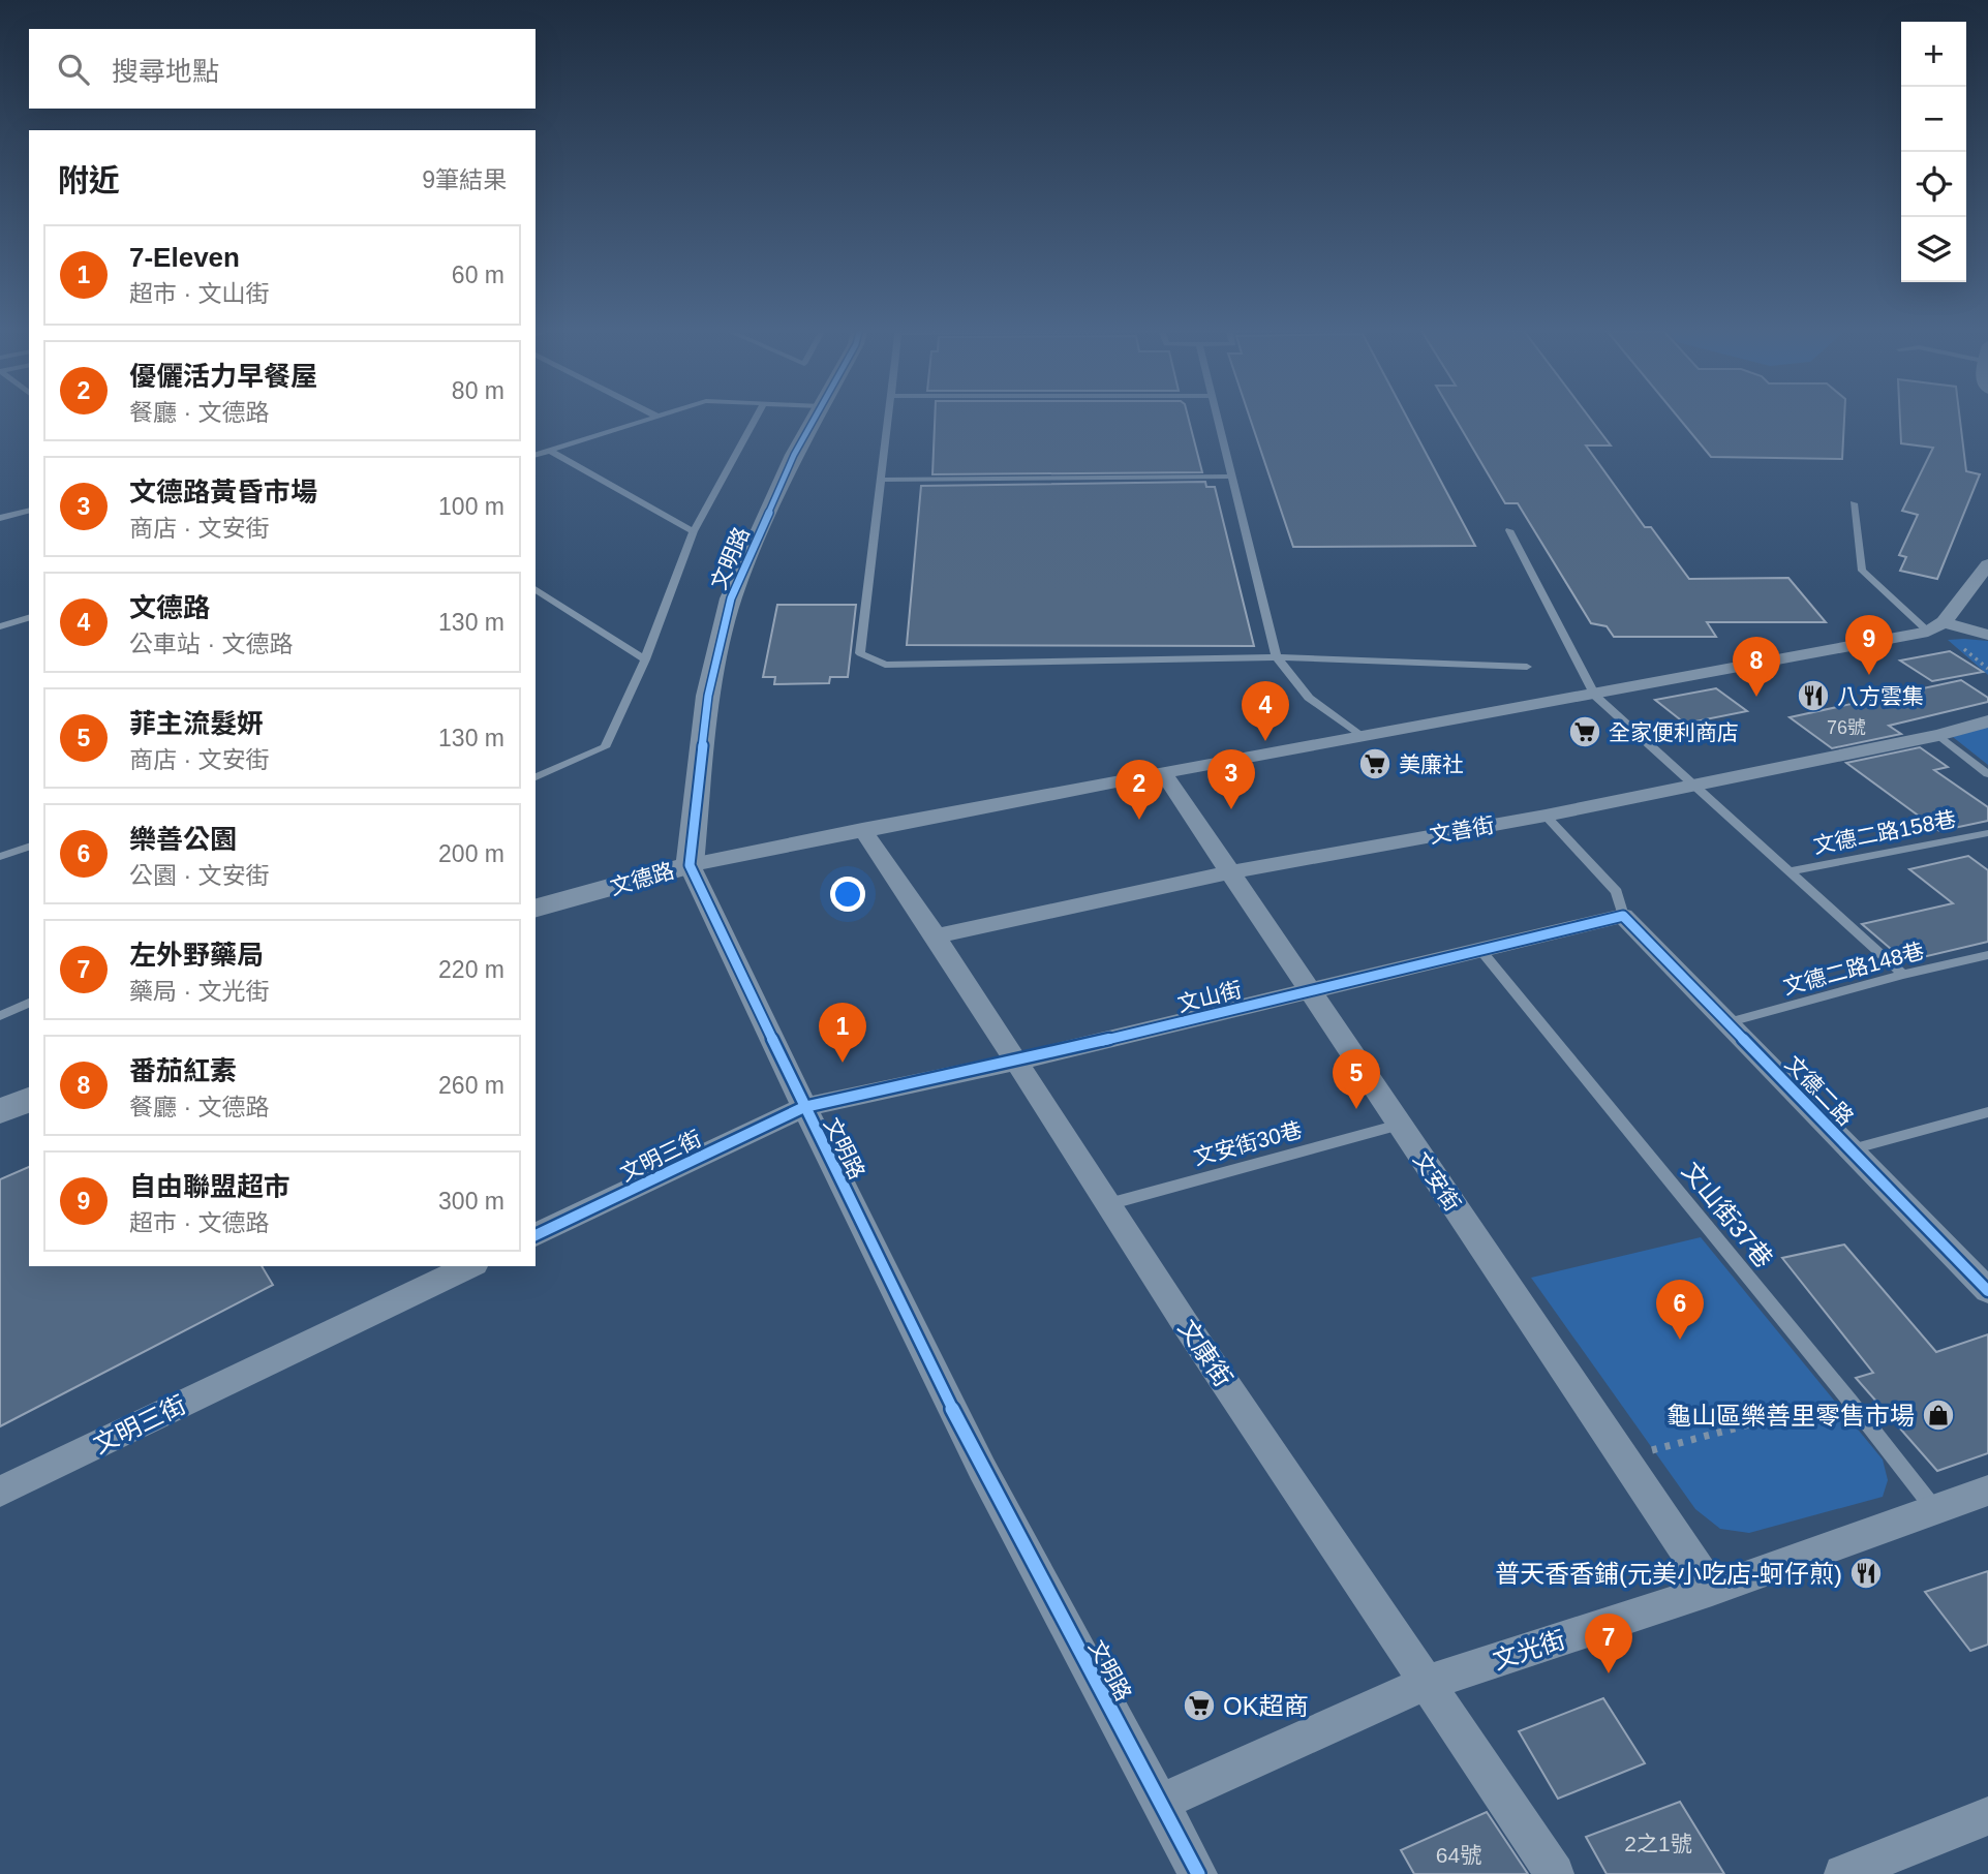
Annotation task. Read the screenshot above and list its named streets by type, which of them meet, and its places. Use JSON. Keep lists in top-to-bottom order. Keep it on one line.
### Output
{"streets":{"street":["文明路","文善街","文德路","文山街","文德二路","文明三街","文安街","文康街","文光街"],"lane":["文德二路158巷","文德二路148巷","文安街30巷","文山街37巷"]},"crossings":[["文明路","文德路"],["文明路","文山街"],["文明路","文明三街"],["文明路","文光街"],["文善街","文安街"],["文善街","文康街"],["文德路","文安街"],["文德路","文康街"],["文德二路148巷","文德二路"],["文山街","文德二路"],["文山街","文明三街"],["文山街","文安街"],["文山街","文山街37巷"],["文山街","文康街"],["文安街30巷","文安街"],["文安街30巷","文康街"],["文安街","文光街"],["文山街37巷","文光街"],["文康街","文光街"]],"places":{"restaurant":["八方雲集","普天香香鋪(元美小吃店-蚵仔煎)"],"supermarket":["全家便利商店","美廉社","OK超商"],"shop":["龜山區樂善里零售市場"]},"house_numbers":["76號","2之1號","64號"],"page":{"map_buttons":["+","−"],"search":"搜尋地點","heading":["附近","9筆結果"],"list":[{"mark":"1","name":"7-Eleven","note":"超市 · 文山街","value":"60 m"},{"mark":"2","name":"優儷活力早餐屋","note":"餐廳 · 文德路","value":"80 m"},{"mark":"3","name":"文德路黃昏市場","note":"商店 · 文安街","value":"100 m"},{"mark":"4","name":"文德路","note":"公車站 · 文德路","value":"130 m"},{"mark":"5","name":"菲主流髮妍","note":"商店 · 文安街","value":"130 m"},{"mark":"6","name":"樂善公園","note":"公園 · 文安街","value":"200 m"},{"mark":"7","name":"左外野藥局","note":"藥局 · 文光街","value":"220 m"},{"mark":"8","name":"番茄紅素","note":"餐廳 · 文德路","value":"260 m"},{"mark":"9","name":"自由聯盟超市","note":"超市 · 文德路","value":"300 m"}],"pins":["9","8","4","3","2","1","5","6","7"]}}
